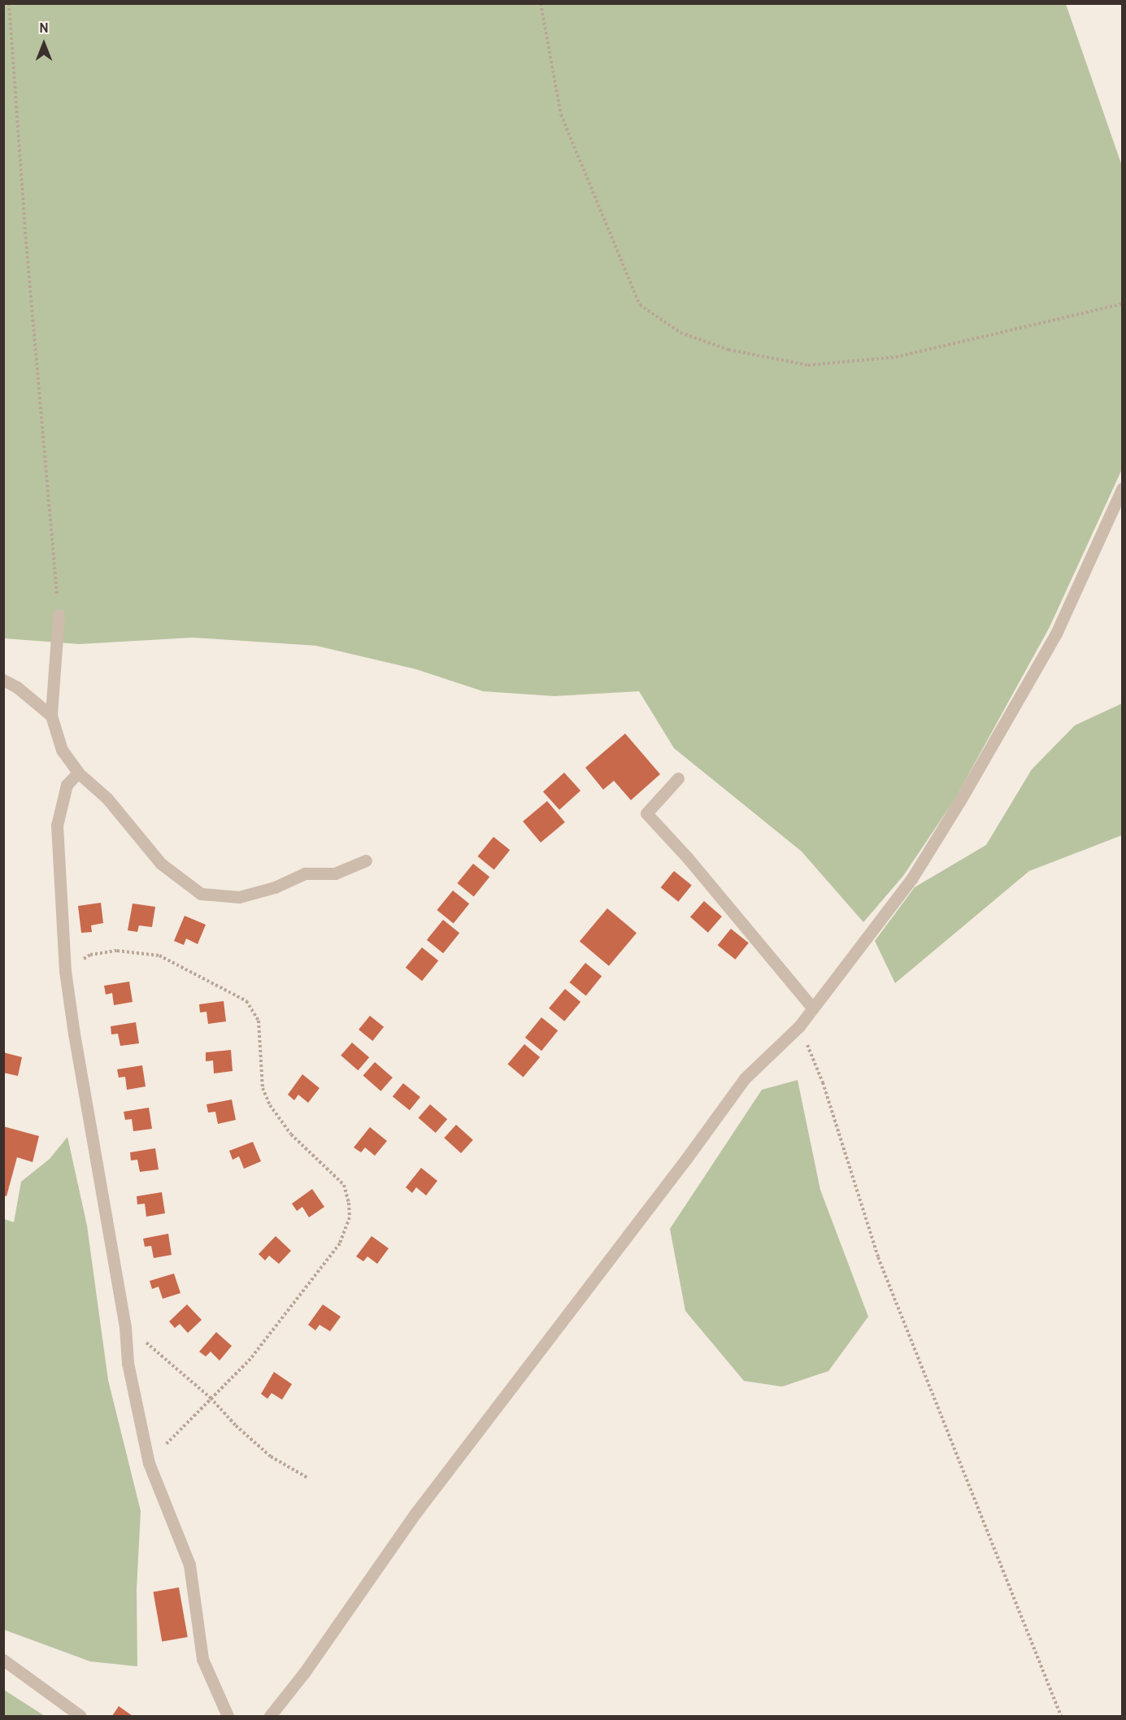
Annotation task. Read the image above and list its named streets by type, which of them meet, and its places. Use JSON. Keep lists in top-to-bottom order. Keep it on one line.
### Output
{"north":"top"}
